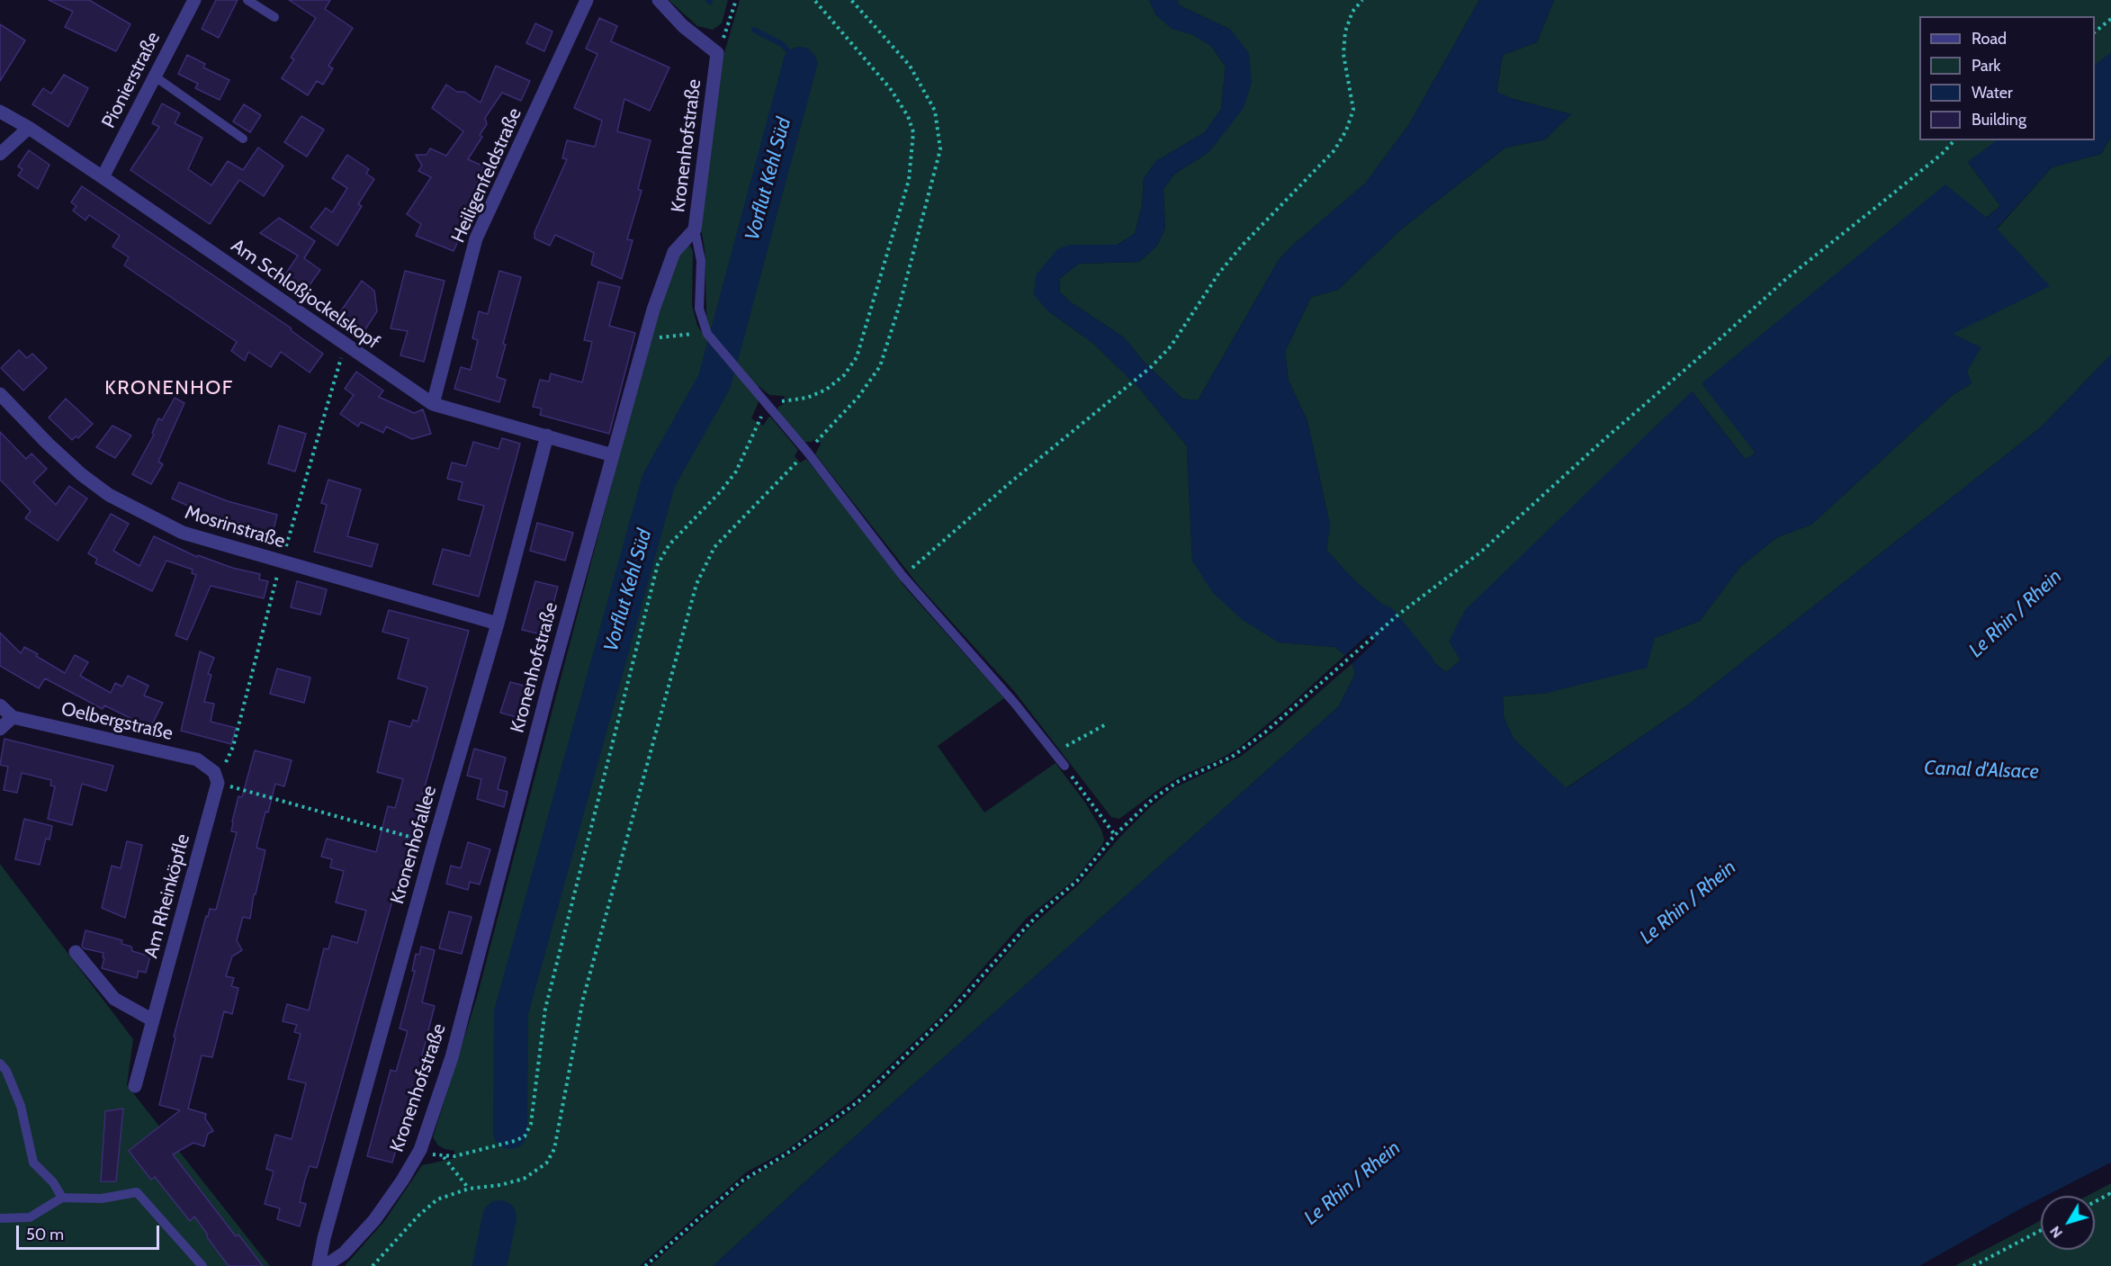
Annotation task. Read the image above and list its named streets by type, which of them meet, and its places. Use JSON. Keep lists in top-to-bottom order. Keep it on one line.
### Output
{"streets":{"street":["Pionierstraße","Kronenhofstraße","Heiligenfeldstraße","Am Schloßjockelskopf","Mosrinstraße","Oelbergstraße","Kronenhofallee","Am Rheinköpfle"]},"crossings":[["Pionierstraße","Am Schloßjockelskopf"],["Kronenhofstraße","Am Schloßjockelskopf"],["Heiligenfeldstraße","Am Schloßjockelskopf"],["Am Schloßjockelskopf","Kronenhofallee"],["Mosrinstraße","Kronenhofallee"],["Oelbergstraße","Am Rheinköpfle"]],"districts":["KRONENHOF"],"water":["Vorflut Kehl Süd","Le Rhin / Rhein","Canal d'Alsace"],"legend":["Road","Park","Water","Building"],"scale_bar":"50 m","north":"bottom left"}
